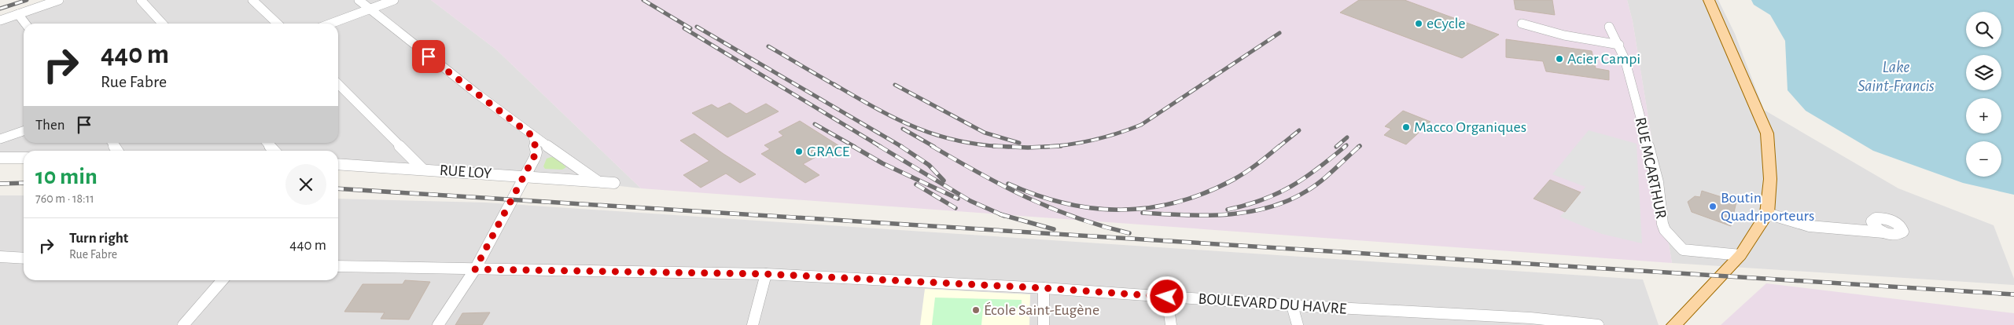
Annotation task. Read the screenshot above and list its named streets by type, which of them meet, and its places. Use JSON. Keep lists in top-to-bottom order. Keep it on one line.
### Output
{"streets":{"street":["RUE MCARTHUR","RUE LOY","BOULEVARD DU HAVRE"]},"water":["Lake Saint-Francis"],"places":["eCycle","Acier Campi","Macco Organiques","GRACE","Boutin Quadriporteurs","École Saint-Eugène"],"page":{"map_buttons":["+","−"],"turn":["440 m","Rue Fabre"],"then":"Then","heading":["10 min","760 m · 18:11"],"list":[{"name":"Turn right","note":"Rue Fabre","value":"440 m"}]}}
